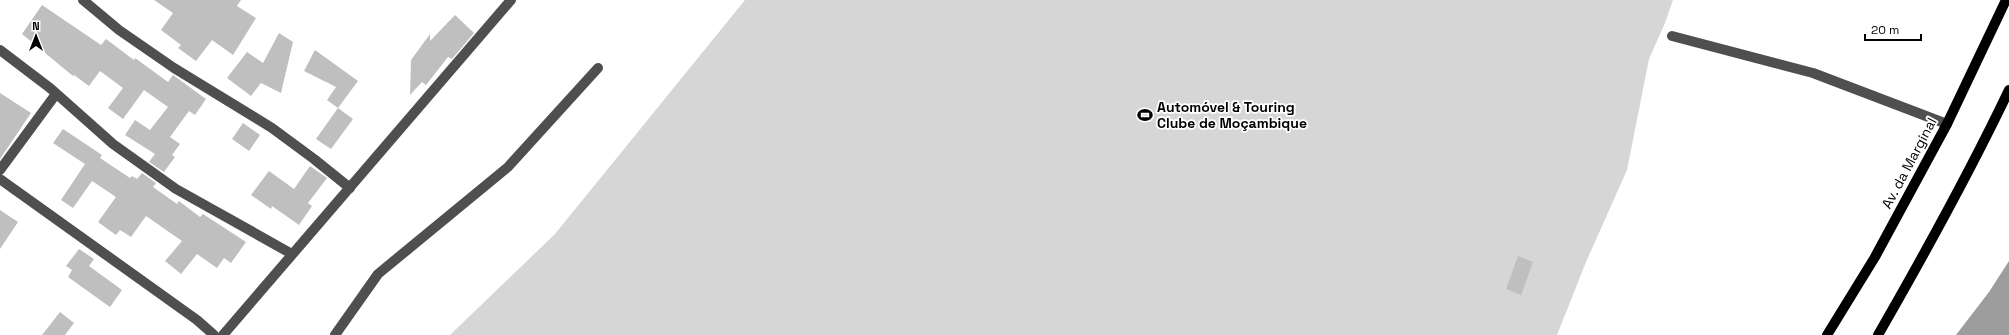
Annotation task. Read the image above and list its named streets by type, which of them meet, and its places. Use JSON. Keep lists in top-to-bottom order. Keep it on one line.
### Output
{"streets":{"main road":["Av. da Marginal"]},"places":{"sports":["Automóvel & Touring Clube de Moçambique"]},"scale_bar":"20 m","north":"top"}
